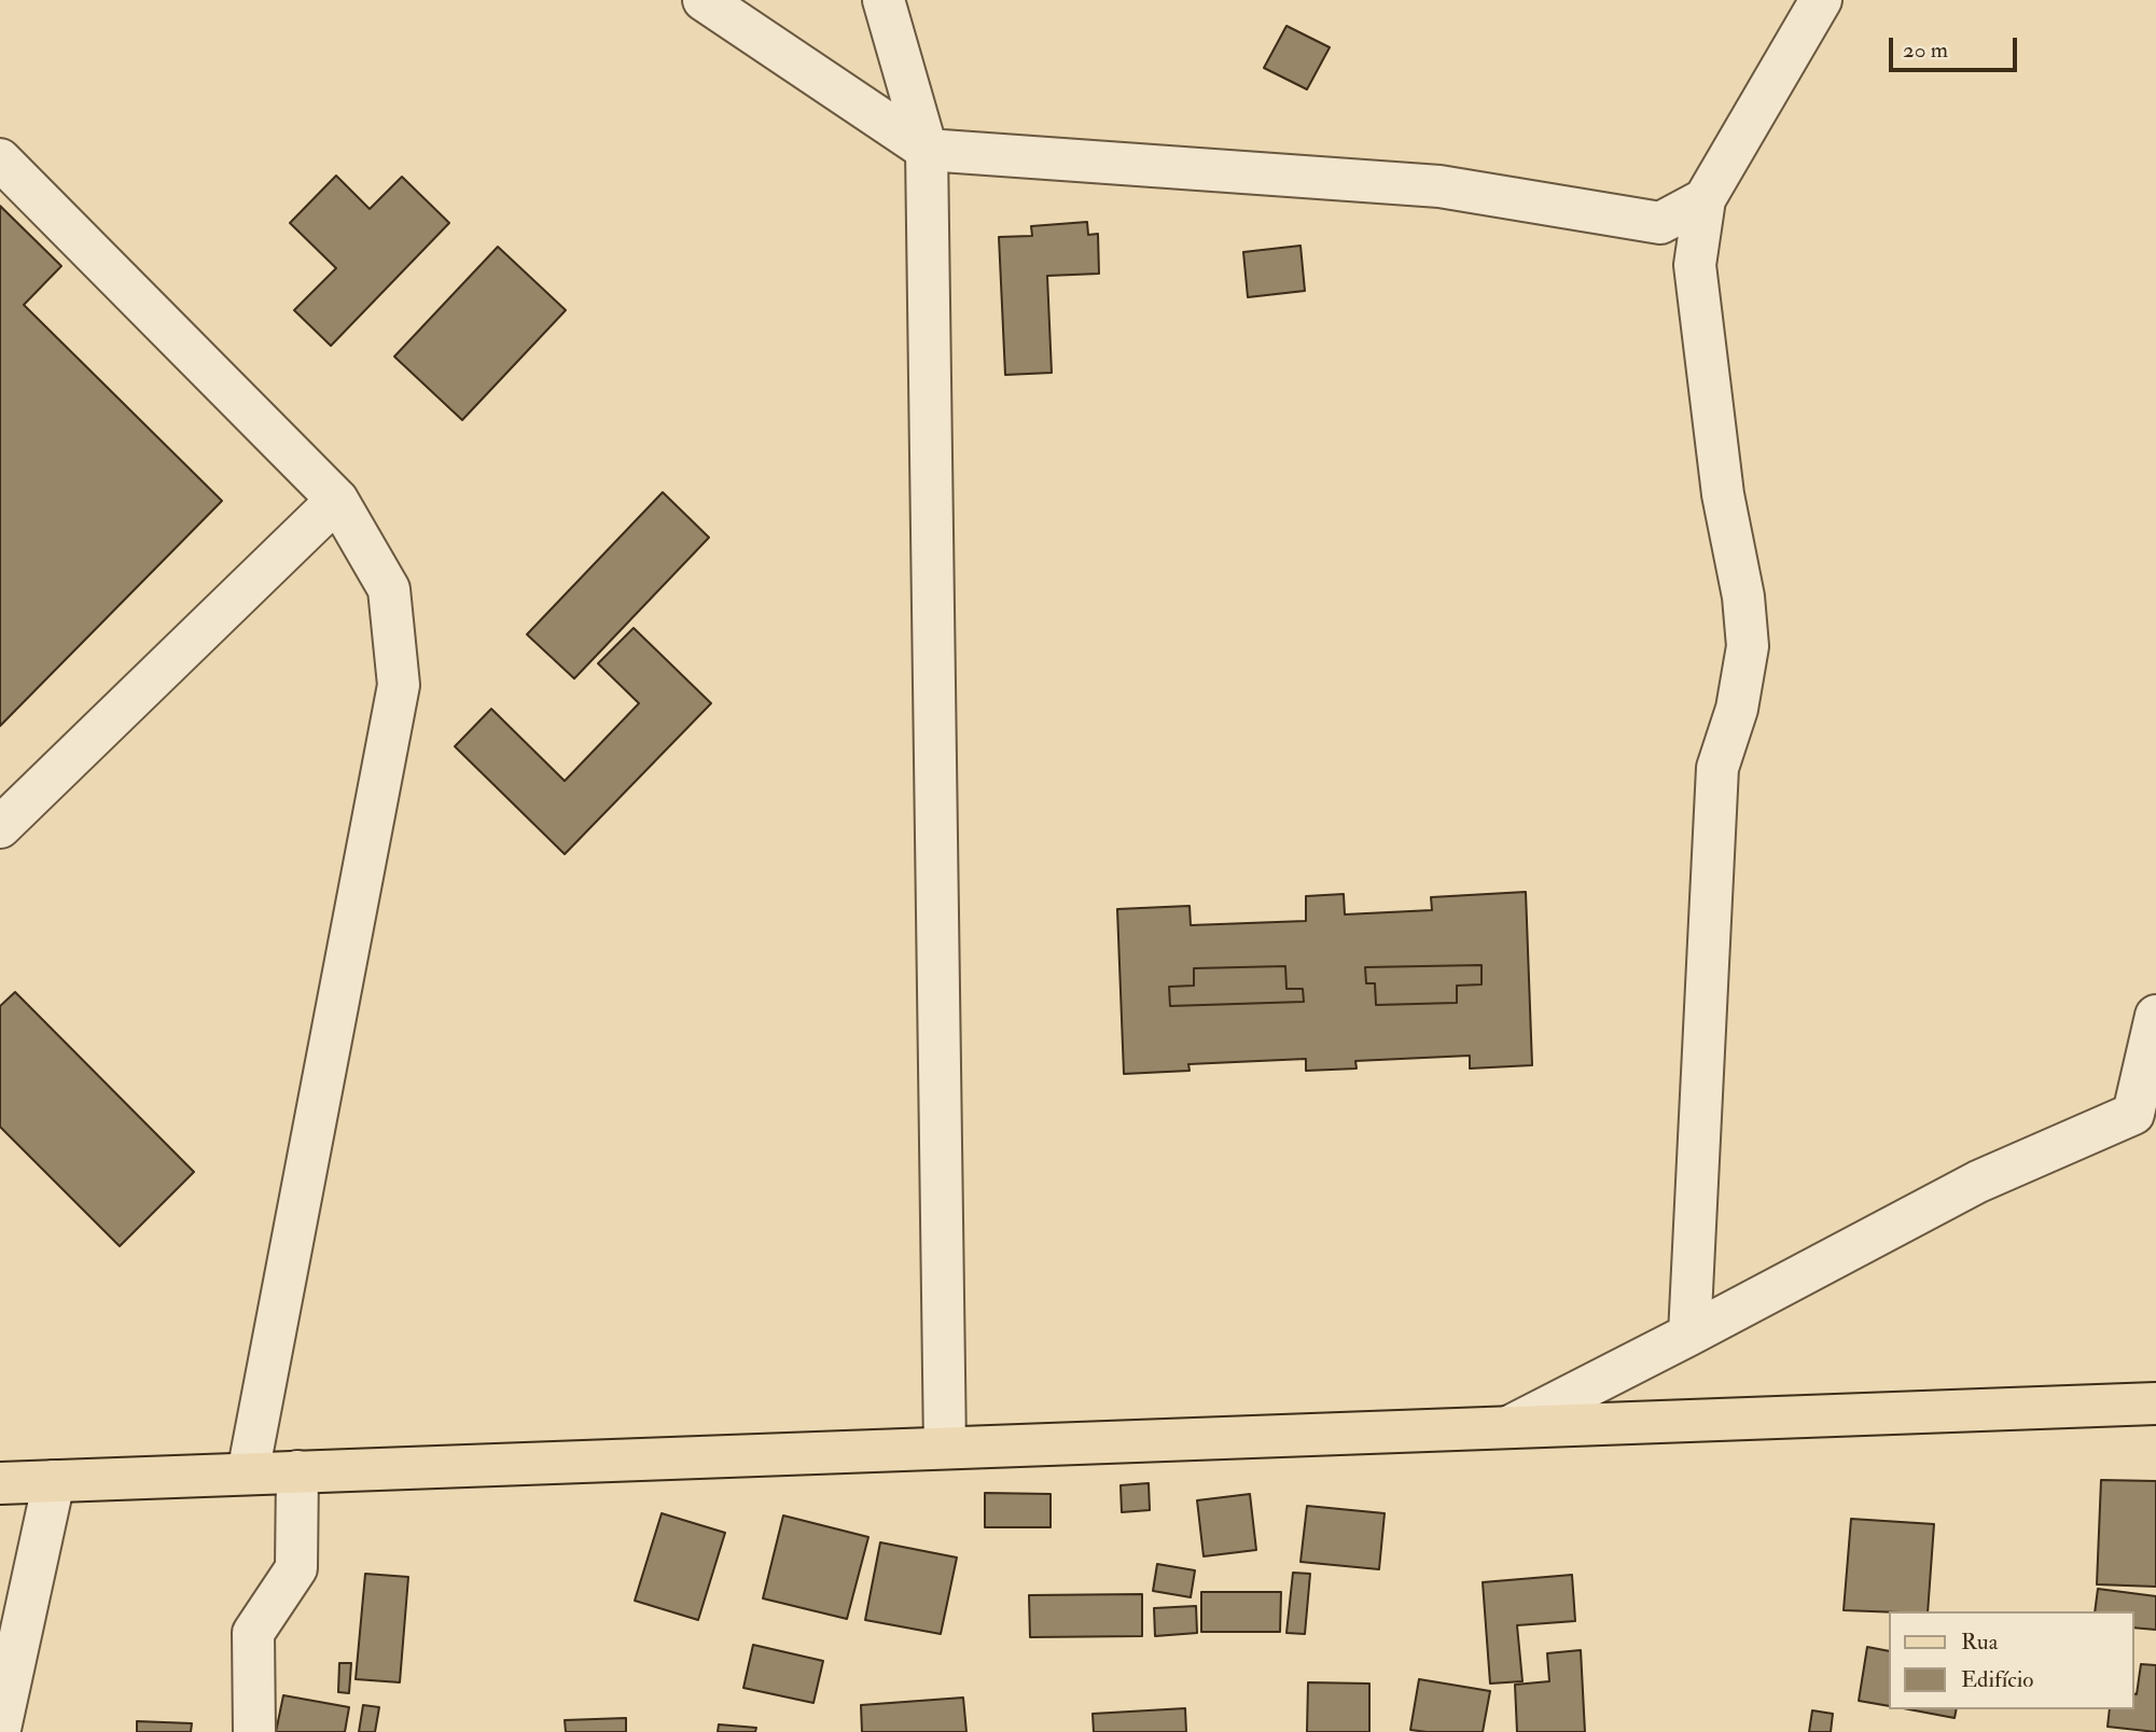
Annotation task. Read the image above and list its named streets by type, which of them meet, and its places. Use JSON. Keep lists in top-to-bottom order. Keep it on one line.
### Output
{"legend":["Rua","Edifício"],"scale_bar":"20 m"}
